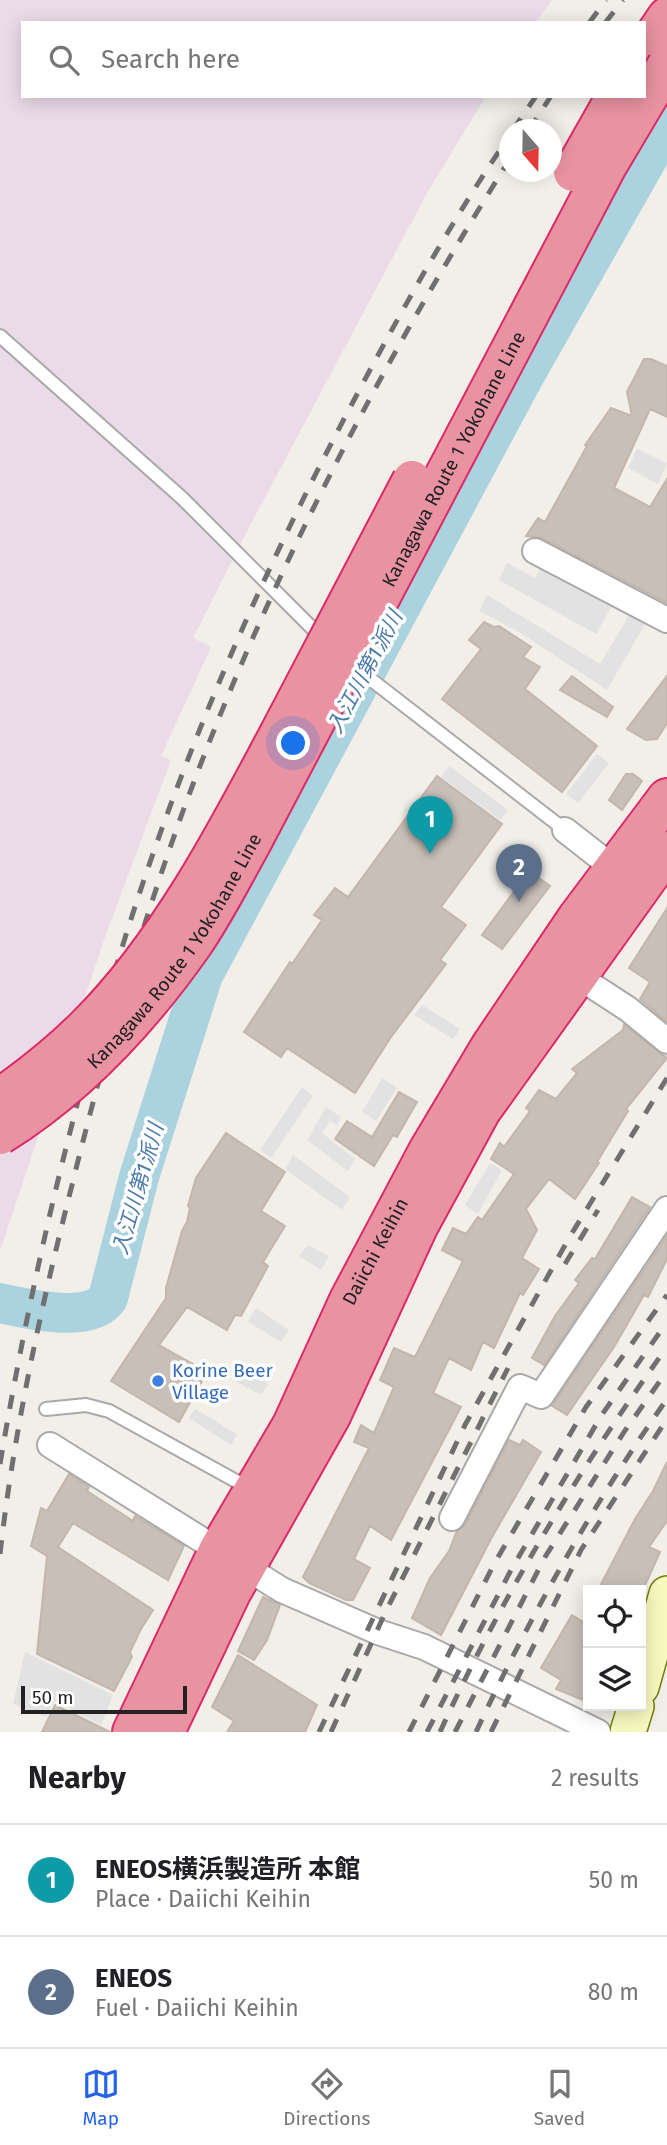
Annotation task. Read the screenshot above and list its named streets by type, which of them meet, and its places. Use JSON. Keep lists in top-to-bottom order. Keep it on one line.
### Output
{"streets":{"highway":["Kanagawa Route 1 Yokohane Line","Daiichi Keihin"]},"water":["入江川第1派川"],"places":["Korine Beer Village"],"scale_bar":"50 m","north":"bottom","page":{"search":"Search here","pins":["1","2"],"scale":"50 m","heading":["Nearby","2 results"],"list":[{"mark":"1","name":"ENEOS横浜製造所 本館","note":"Place · Daiichi Keihin","value":"50 m"},{"mark":"2","name":"ENEOS","note":"Fuel · Daiichi Keihin","value":"80 m"}],"nav":["Map","Directions","Saved"]}}
